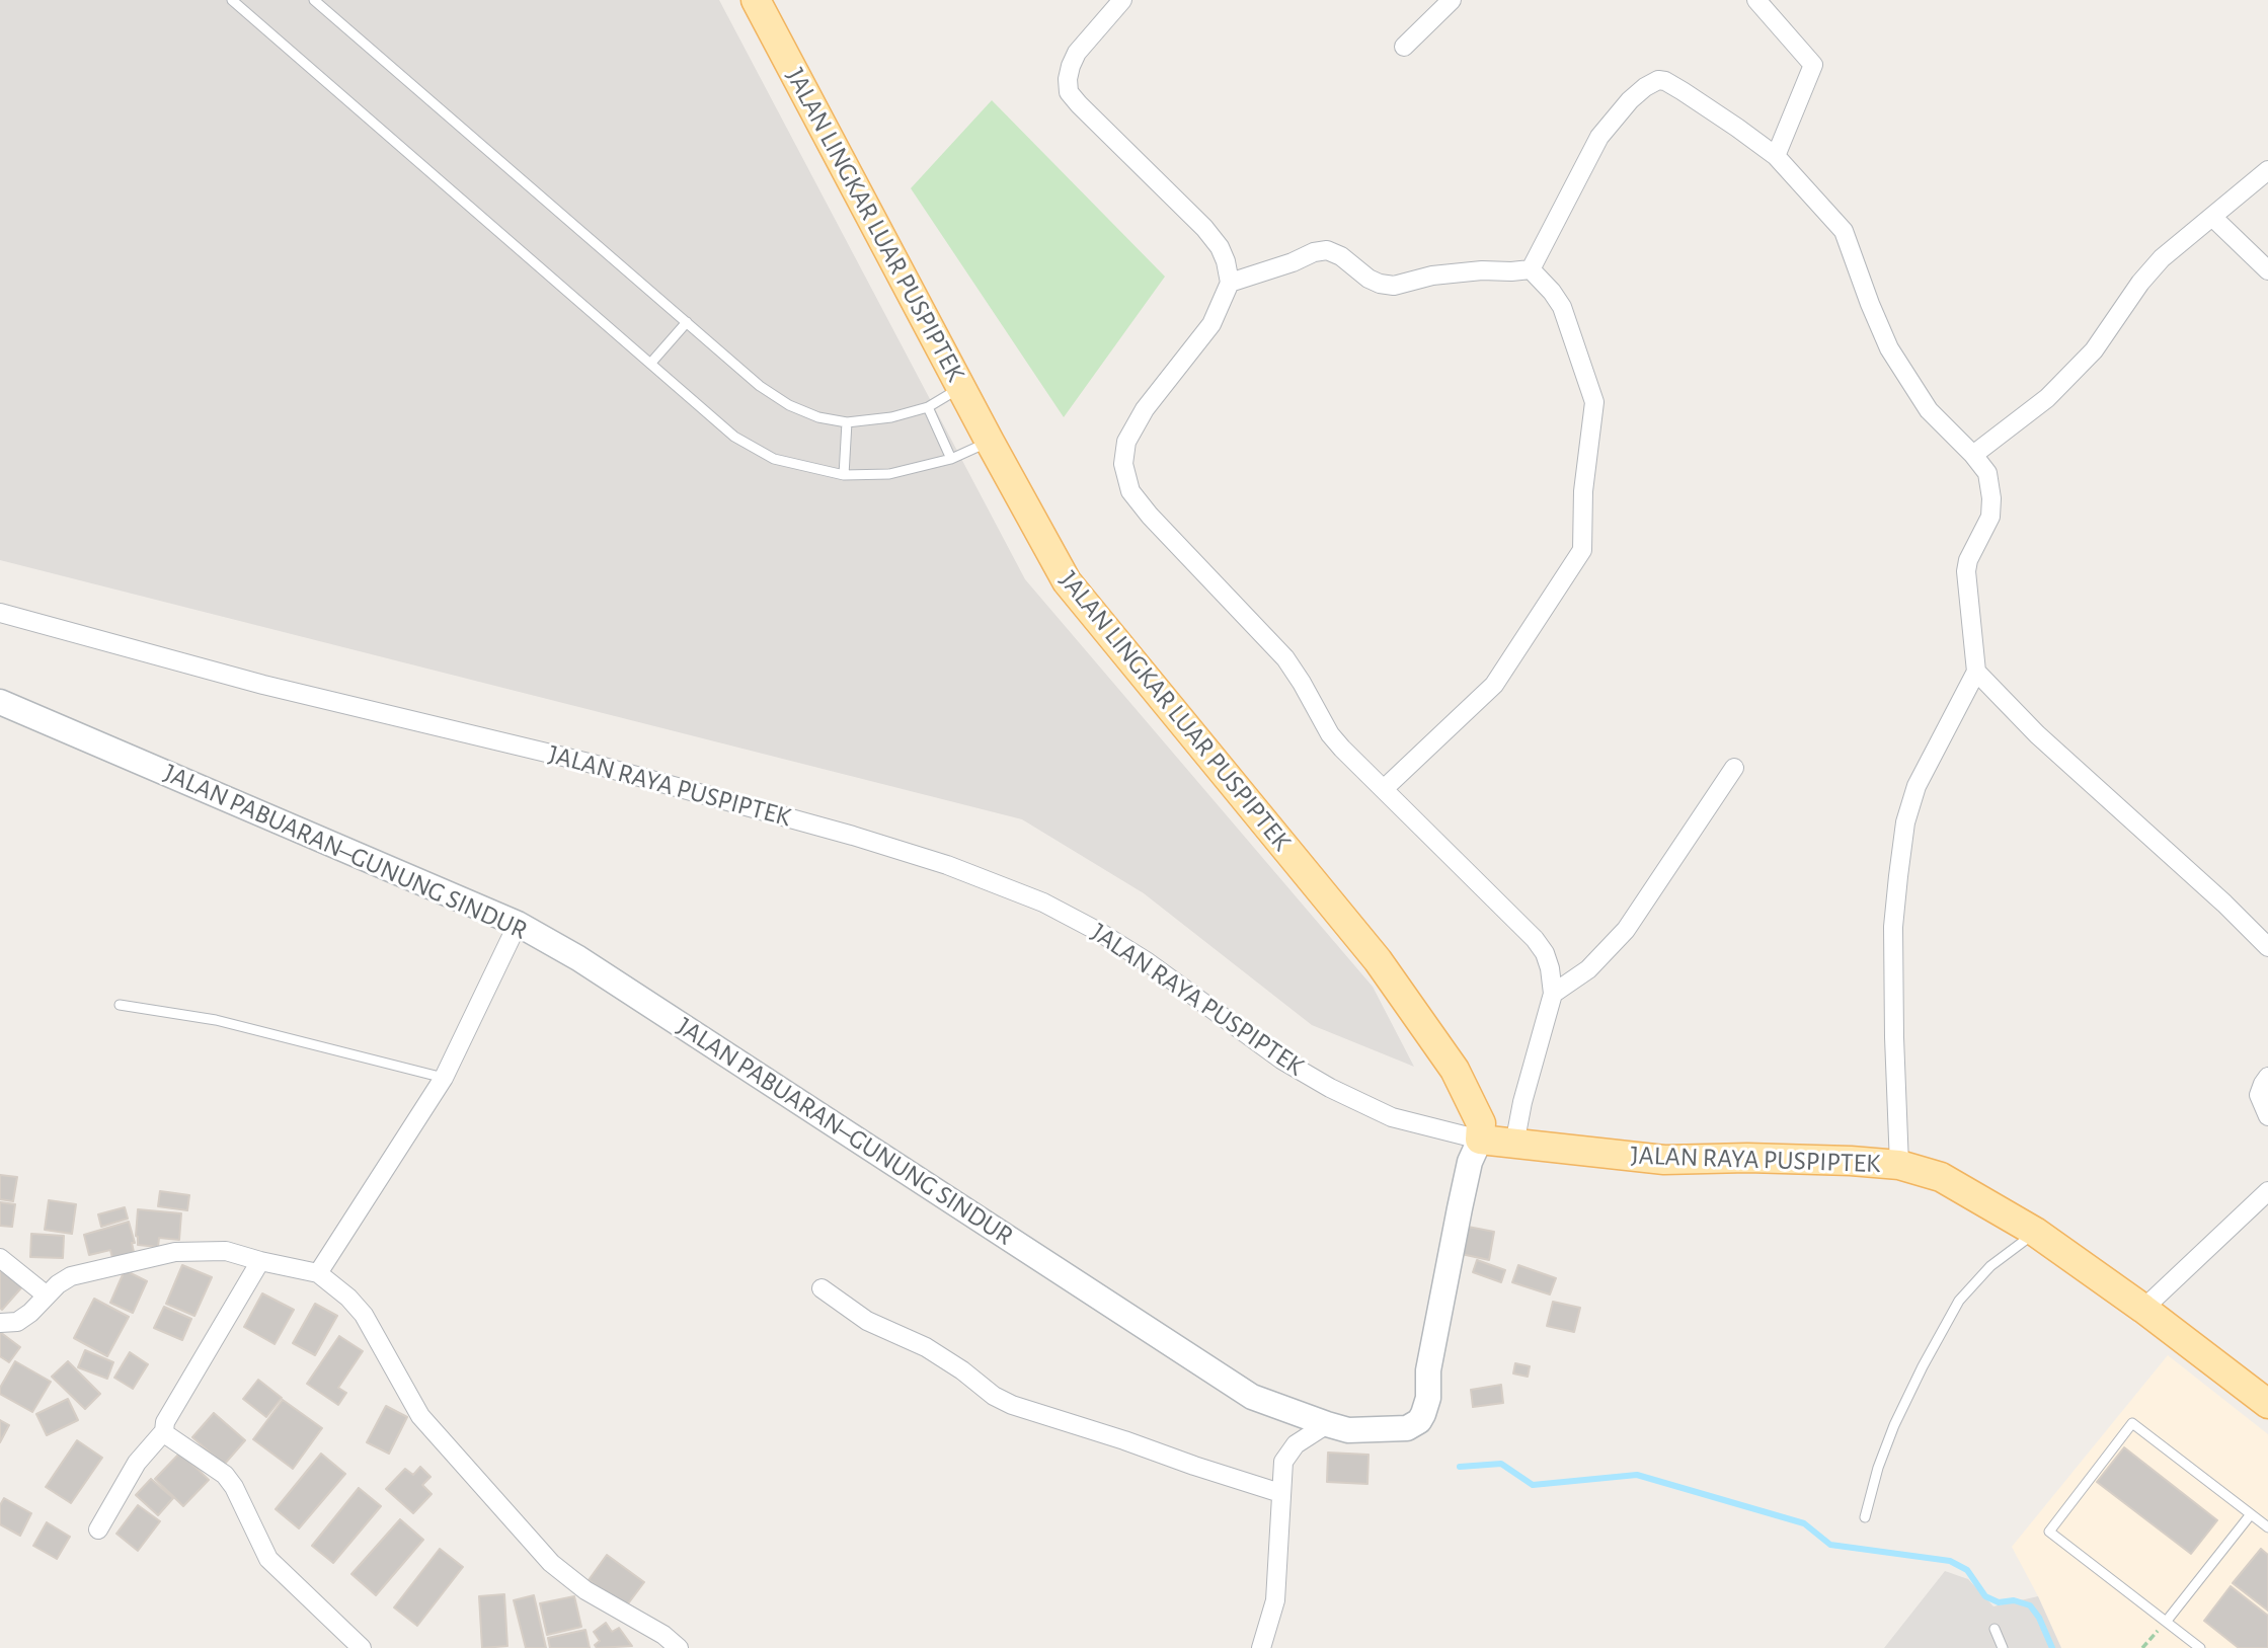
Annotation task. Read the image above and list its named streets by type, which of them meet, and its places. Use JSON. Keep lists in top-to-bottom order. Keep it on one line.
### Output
{"streets":{"main road":["JALAN LINGKAR LUAR PUSPIPTEK","JALAN RAYA PUSPIPTEK"],"street":["JALAN PABUARAN–GUNUNG SINDUR"]},"crossings":[["JALAN LINGKAR LUAR PUSPIPTEK","JALAN RAYA PUSPIPTEK"],["JALAN LINGKAR LUAR PUSPIPTEK","JALAN PABUARAN–GUNUNG SINDUR"],["JALAN RAYA PUSPIPTEK","JALAN PABUARAN–GUNUNG SINDUR"]]}
